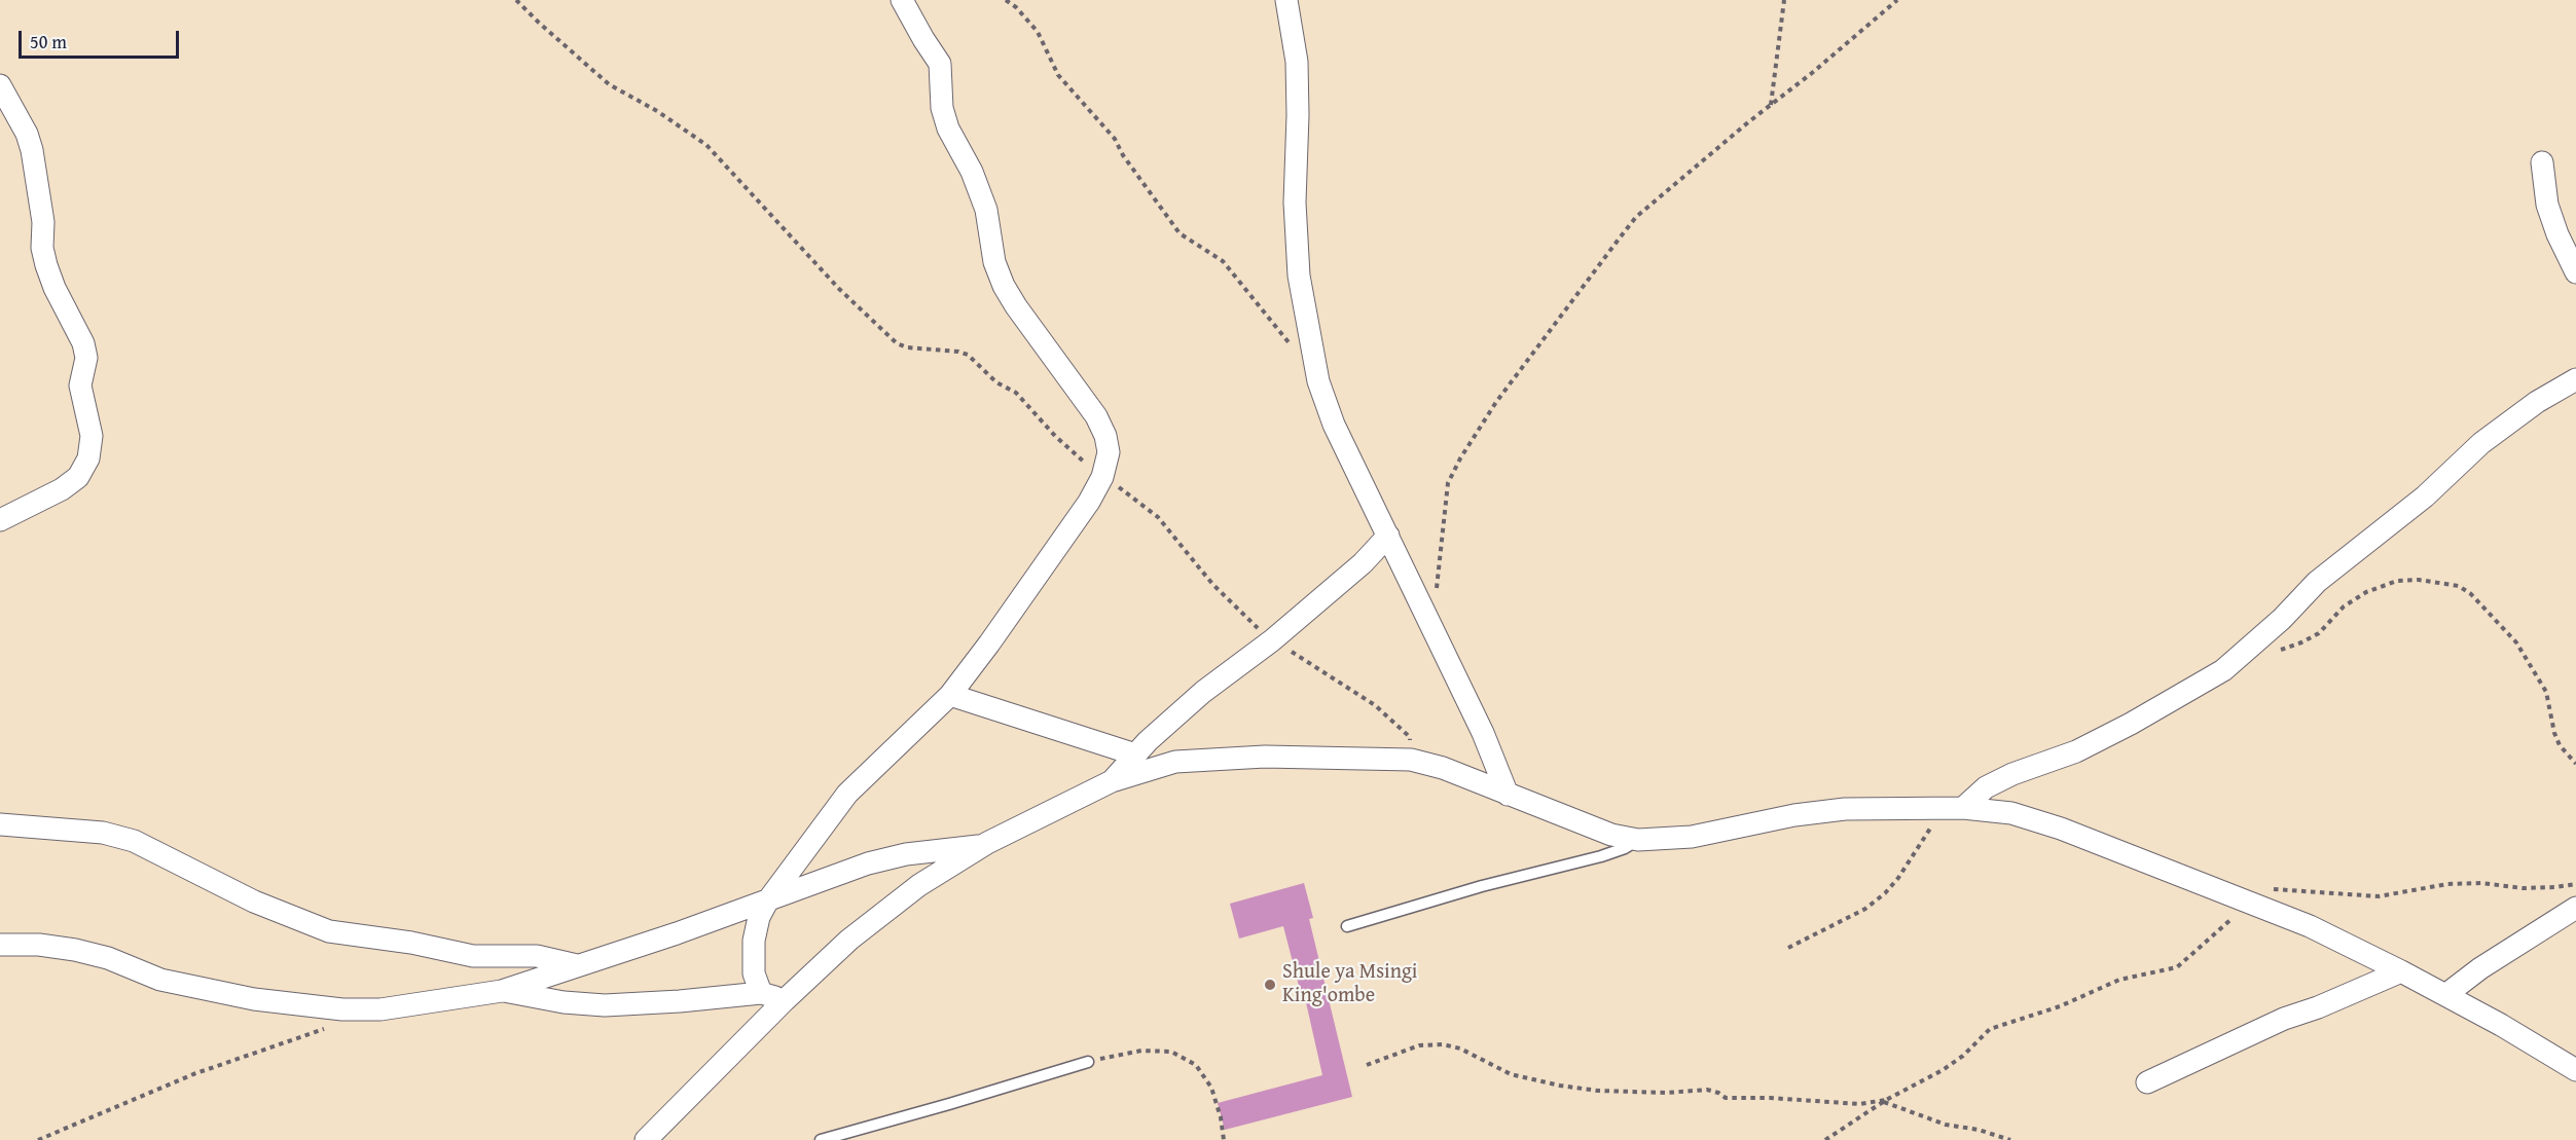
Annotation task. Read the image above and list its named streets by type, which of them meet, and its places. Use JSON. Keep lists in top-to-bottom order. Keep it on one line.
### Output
{"places":["Shule ya Msingi King'ombe"],"scale_bar":"50 m"}
